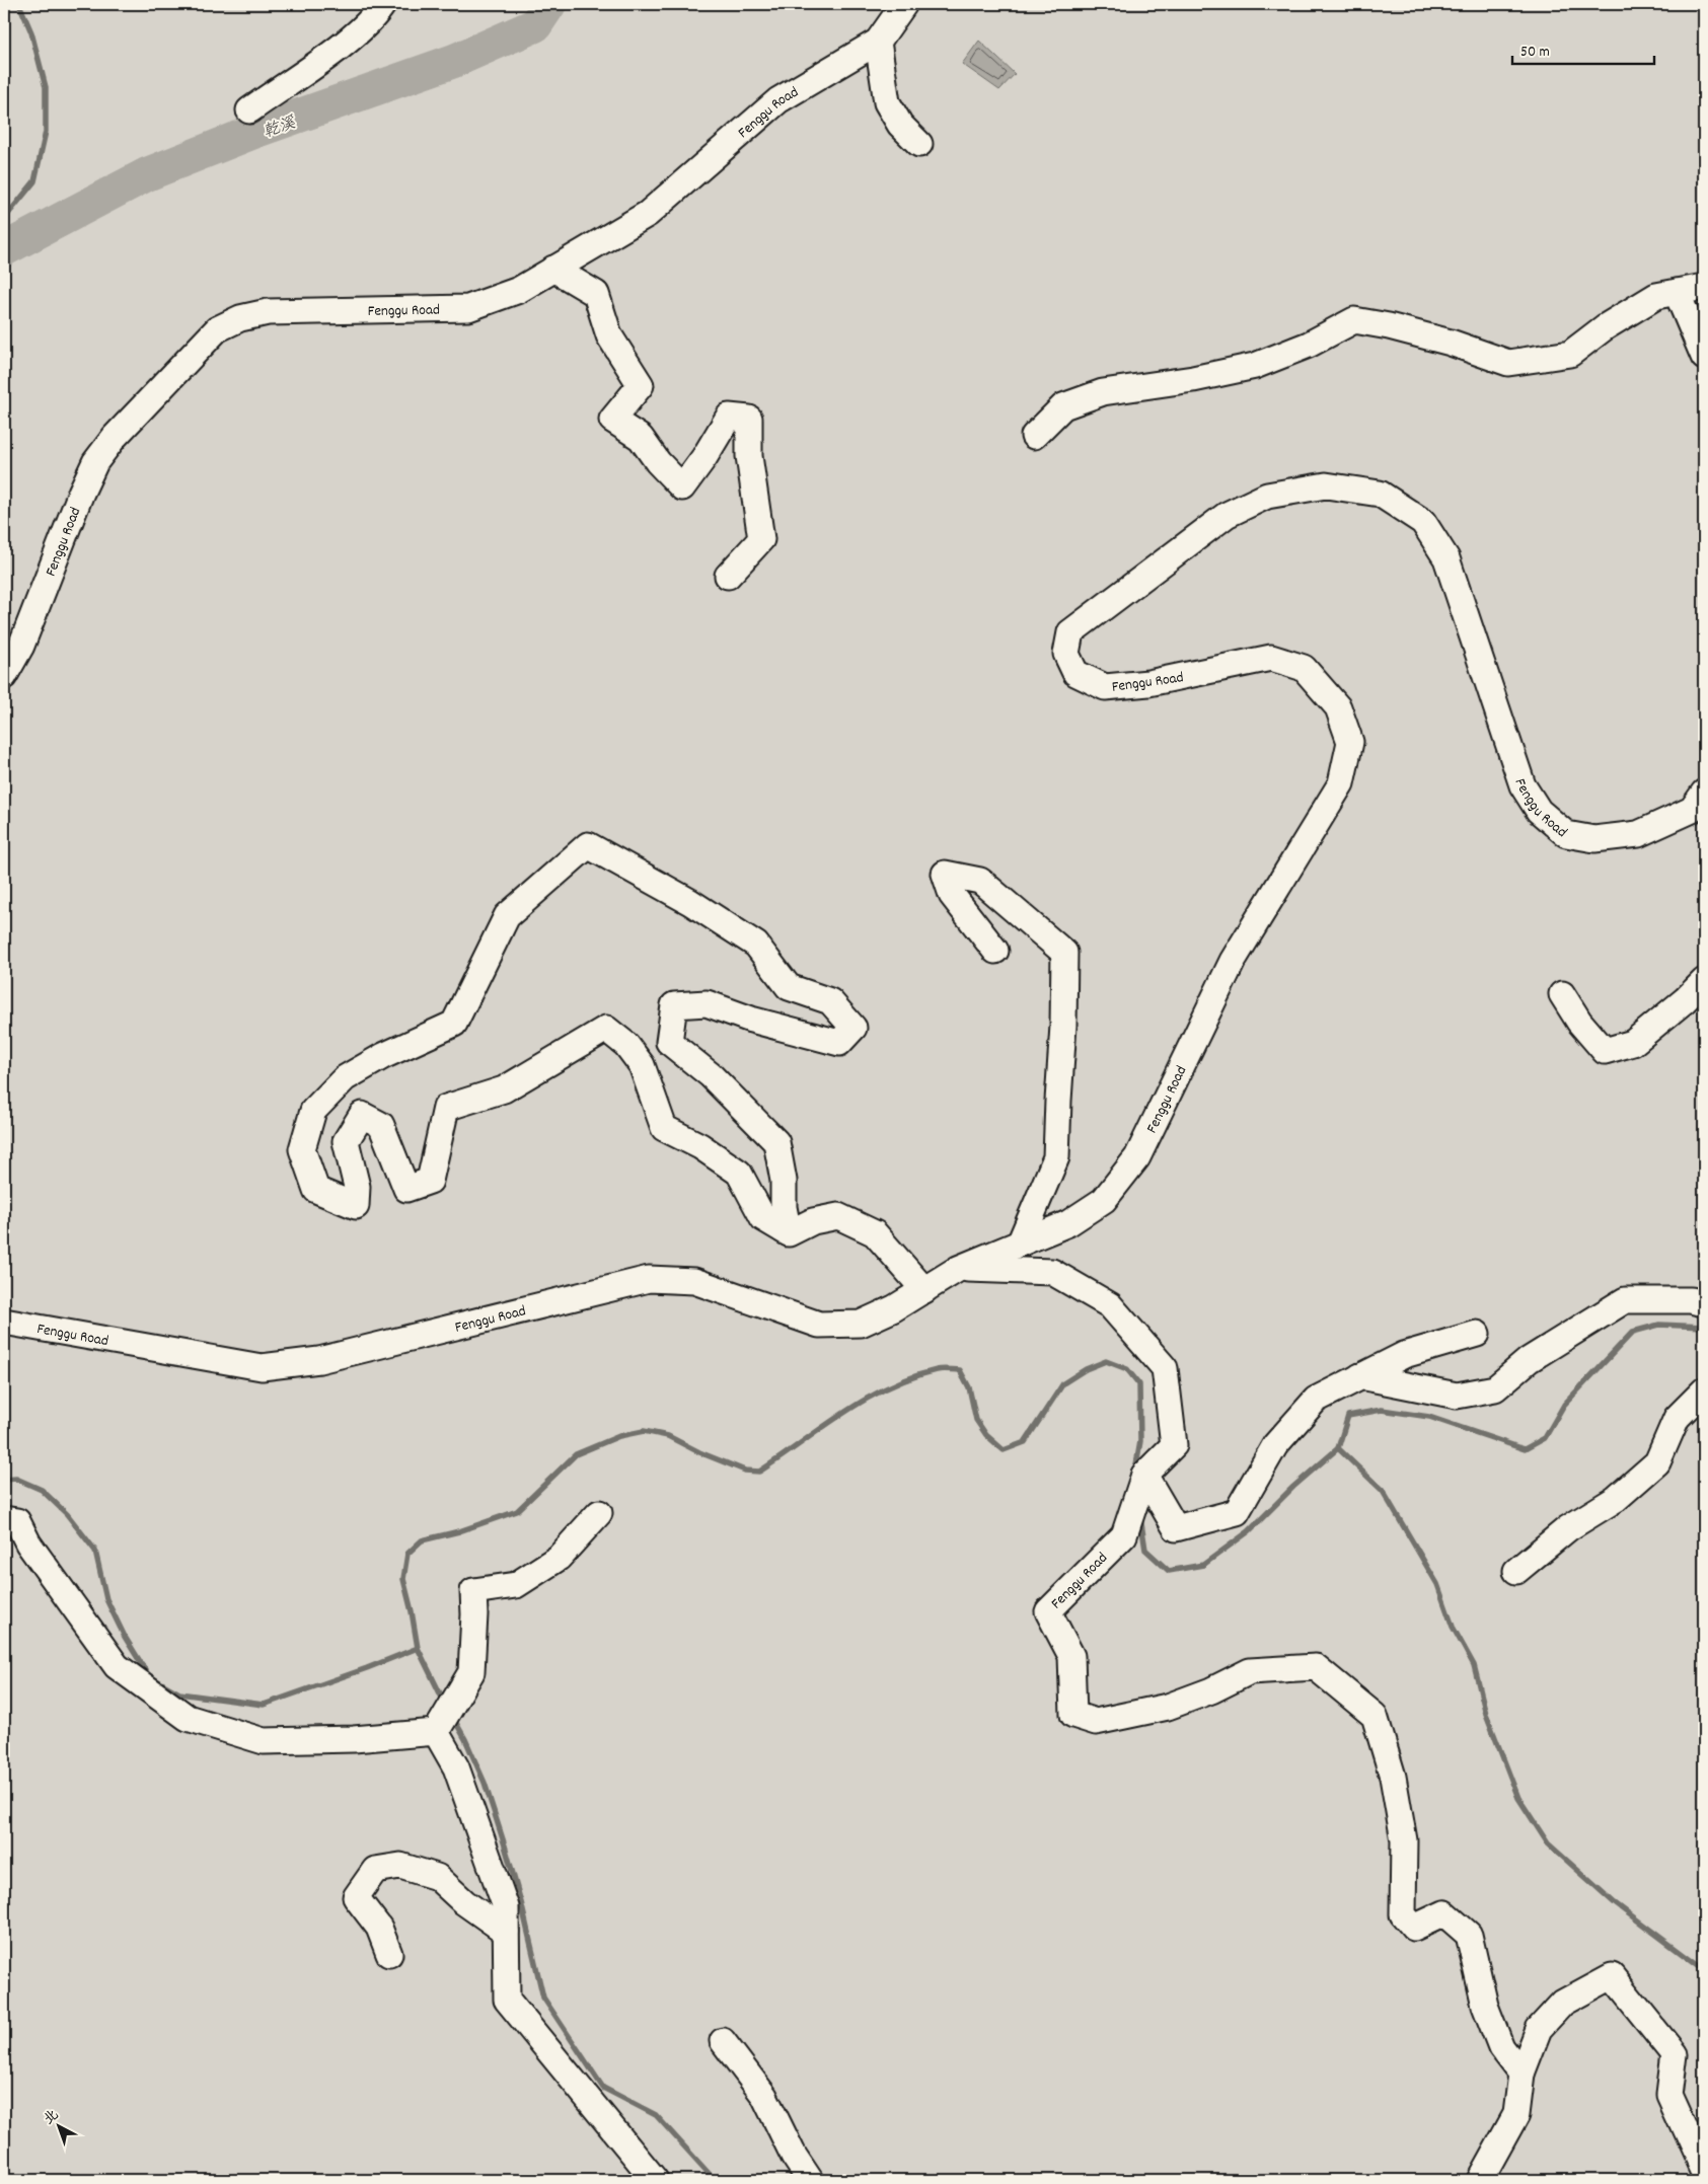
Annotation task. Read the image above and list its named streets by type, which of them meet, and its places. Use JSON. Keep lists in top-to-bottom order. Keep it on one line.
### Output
{"streets":{"street":["Fenggu Road"]},"water":["乾溪"],"scale_bar":"50 m","north":"top left"}
